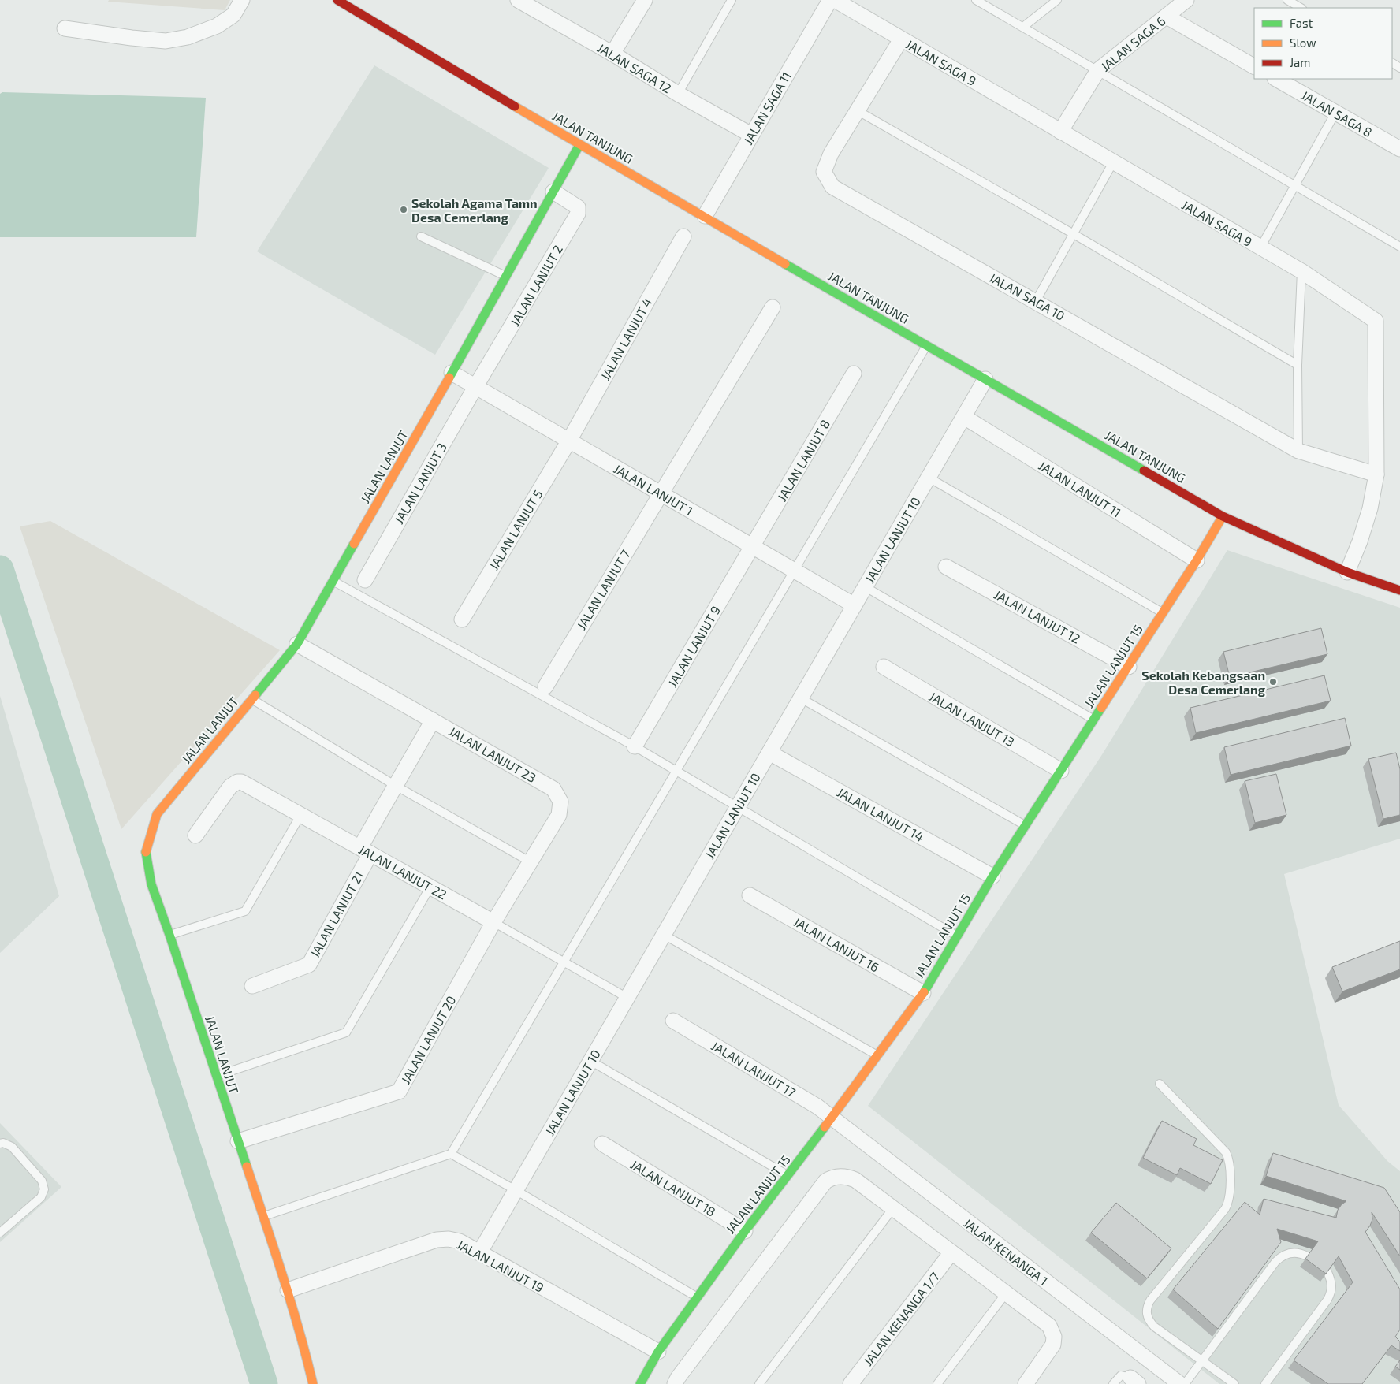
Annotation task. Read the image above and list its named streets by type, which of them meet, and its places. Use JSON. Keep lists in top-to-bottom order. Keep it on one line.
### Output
{"streets":{"street":["JALAN SAGA 6","JALAN SAGA 9","JALAN SAGA 12","JALAN SAGA 11","JALAN SAGA 8","JALAN TANJUNG","JALAN LANJUT 2","JALAN SAGA 10","JALAN LANJUT 4","JALAN LANJUT 8","JALAN LANJUT","JALAN LANJUT 3","JALAN LANJUT 11","JALAN LANJUT 1","JALAN LANJUT 5","JALAN LANJUT 10","JALAN LANJUT 7","JALAN LANJUT 12","JALAN LANJUT 9","JALAN LANJUT 15","JALAN LANJUT 13","JALAN LANJUT 23","JALAN LANJUT 14","JALAN LANJUT 22","JALAN LANJUT 21","JALAN LANJUT 16","JALAN LANJUT 20","JALAN LANJUT 17","JALAN LANJUT 18","JALAN KENANGA 1","JALAN LANJUT 19","JALAN KENANGA 1/7"]},"crossings":[["JALAN SAGA 6","JALAN SAGA 9"],["JALAN SAGA 9","JALAN TANJUNG"],["JALAN SAGA 9","JALAN SAGA 10"],["JALAN SAGA 12","JALAN SAGA 11"],["JALAN SAGA 11","JALAN TANJUNG"],["JALAN TANJUNG","JALAN LANJUT"],["JALAN TANJUNG","JALAN LANJUT 10"],["JALAN TANJUNG","JALAN LANJUT 15"],["JALAN LANJUT 2","JALAN LANJUT"],["JALAN LANJUT 2","JALAN LANJUT 3"],["JALAN LANJUT 2","JALAN LANJUT 1"],["JALAN LANJUT 4","JALAN LANJUT 1"],["JALAN LANJUT 4","JALAN LANJUT 5"],["JALAN LANJUT 8","JALAN LANJUT 1"],["JALAN LANJUT 8","JALAN LANJUT 9"],["JALAN LANJUT","JALAN LANJUT 1"],["JALAN LANJUT","JALAN LANJUT 23"],["JALAN LANJUT","JALAN LANJUT 20"],["JALAN LANJUT","JALAN LANJUT 19"],["JALAN LANJUT 3","JALAN LANJUT 1"],["JALAN LANJUT 11","JALAN LANJUT 10"],["JALAN LANJUT 11","JALAN LANJUT 15"],["JALAN LANJUT 1","JALAN LANJUT 5"],["JALAN LANJUT 1","JALAN LANJUT 10"],["JALAN LANJUT 1","JALAN LANJUT 7"],["JALAN LANJUT 1","JALAN LANJUT 9"],["JALAN LANJUT 10","JALAN LANJUT 14"],["JALAN LANJUT 10","JALAN LANJUT 22"],["JALAN LANJUT 10","JALAN LANJUT 19"],["JALAN LANJUT 12","JALAN LANJUT 15"],["JALAN LANJUT 15","JALAN LANJUT 13"],["JALAN LANJUT 15","JALAN LANJUT 14"],["JALAN LANJUT 15","JALAN LANJUT 16"],["JALAN LANJUT 15","JALAN LANJUT 17"],["JALAN LANJUT 15","JALAN LANJUT 18"],["JALAN LANJUT 15","JALAN KENANGA 1"],["JALAN LANJUT 15","JALAN LANJUT 19"],["JALAN LANJUT 23","JALAN LANJUT 22"],["JALAN LANJUT 23","JALAN LANJUT 21"],["JALAN LANJUT 23","JALAN LANJUT 20"],["JALAN LANJUT 22","JALAN LANJUT 21"],["JALAN LANJUT 22","JALAN LANJUT 20"],["JALAN LANJUT 17","JALAN KENANGA 1"]],"places":["Sekolah Agama Tamn Desa Cemerlang","Sekolah Kebangsaan Desa Cemerlang"],"legend":["Fast","Slow","Jam"]}
